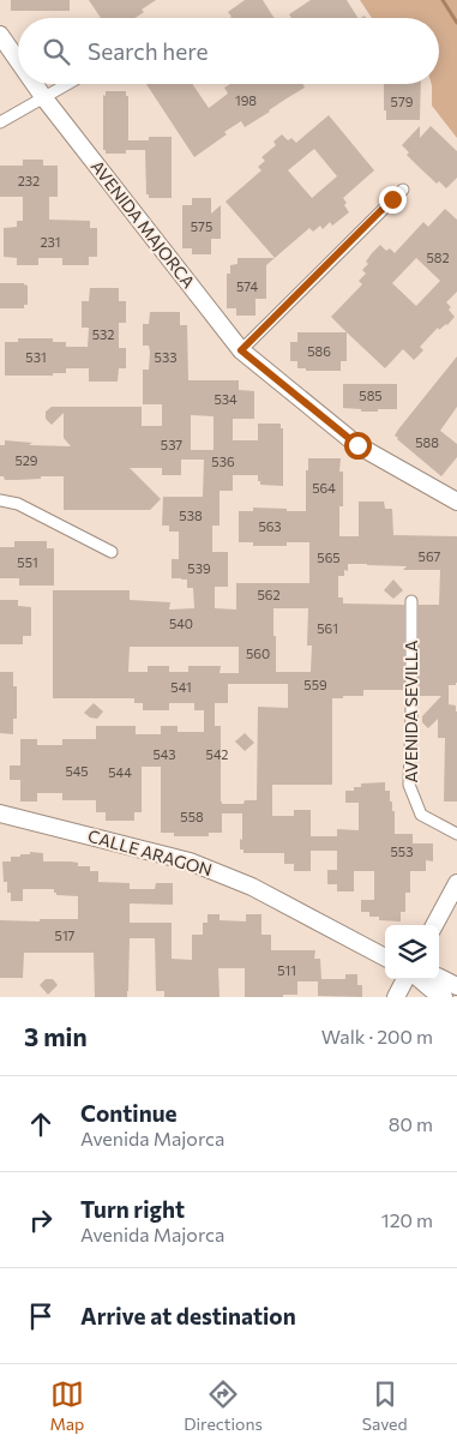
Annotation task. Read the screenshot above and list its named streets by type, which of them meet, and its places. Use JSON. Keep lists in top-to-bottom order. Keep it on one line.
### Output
{"streets":{"street":["AVENIDA MAJORCA","AVENIDA SEVILLA","CALLE ARAGON"]},"house_numbers":["198","579","232","575","231","582","574","532","586","531","533","585","534","588","537","529","536","564","538","563","567","565","551","539","562","540","561","560","559","541","543","542","545","544","558","553","517","511"],"page":{"search":"Search here","heading":["3 min","Walk · 200 m"],"list":[["Continue","Avenida Majorca","80 m"],["Turn right","Avenida Majorca","120 m"],"Arrive at destination"],"nav":["Map","Directions","Saved"]}}
